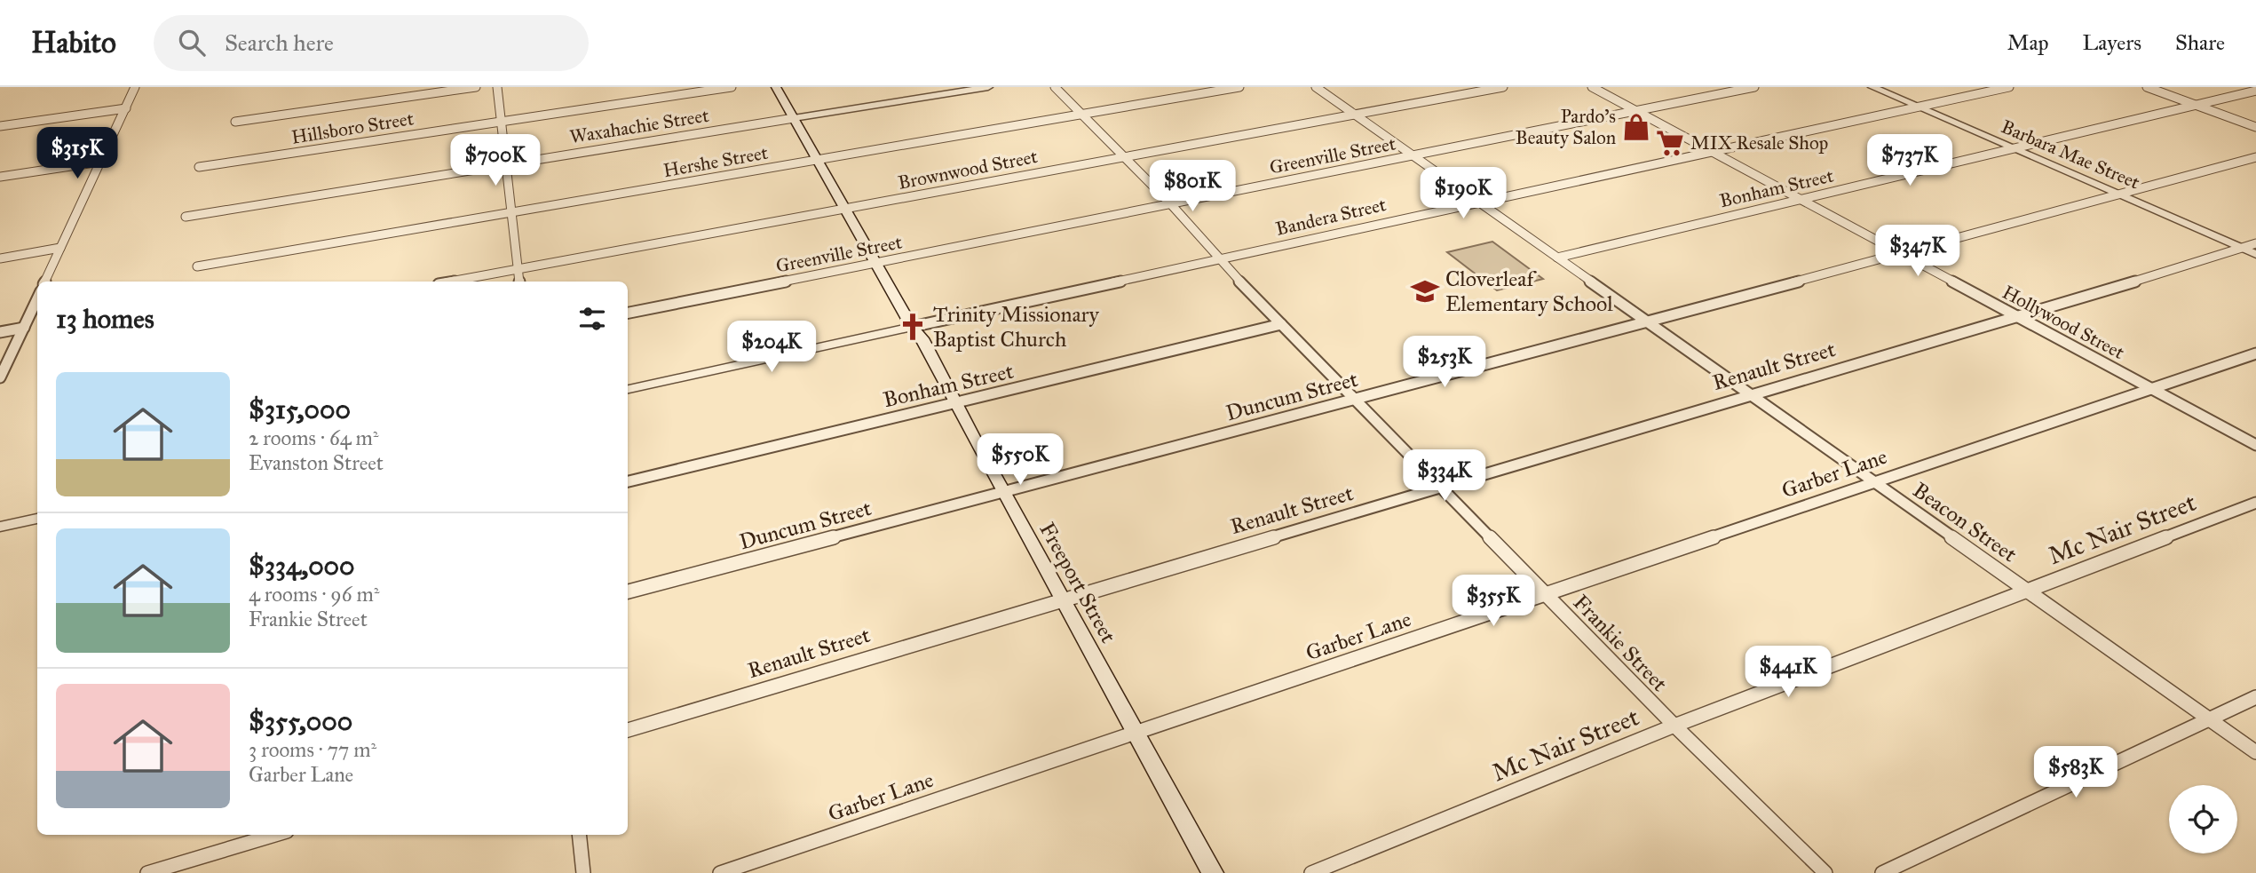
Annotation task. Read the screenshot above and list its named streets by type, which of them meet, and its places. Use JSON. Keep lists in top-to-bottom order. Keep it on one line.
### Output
{"streets":{"main road":["Freeport Street"],"street":["Waxahachie Street","Hillsboro Street","Barbara Mae Street","Greenville Street","Hershe Street","Brownwood Street","Bonham Street","Bandera Street","Hollywood Street","Renault Street","Duncum Street","Garber Lane","Beacon Street","Mc Nair Street","Frankie Street"]},"crossings":[["Waxahachie Street","Freeport Street"],["Barbara Mae Street","Bonham Street"],["Barbara Mae Street","Bandera Street"],["Barbara Mae Street","Renault Street"],["Barbara Mae Street","Duncum Street"],["Greenville Street","Hollywood Street"],["Greenville Street","Beacon Street"],["Greenville Street","Freeport Street"],["Greenville Street","Frankie Street"],["Hershe Street","Freeport Street"],["Hershe Street","Frankie Street"],["Brownwood Street","Beacon Street"],["Brownwood Street","Freeport Street"],["Brownwood Street","Frankie Street"],["Bonham Street","Hollywood Street"],["Bonham Street","Beacon Street"],["Bonham Street","Freeport Street"],["Bonham Street","Frankie Street"],["Bandera Street","Hollywood Street"],["Bandera Street","Beacon Street"],["Bandera Street","Freeport Street"],["Bandera Street","Frankie Street"],["Hollywood Street","Renault Street"],["Hollywood Street","Duncum Street"],["Hollywood Street","Garber Lane"],["Renault Street","Beacon Street"],["Renault Street","Freeport Street"],["Renault Street","Frankie Street"],["Duncum Street","Beacon Street"],["Duncum Street","Freeport Street"],["Duncum Street","Frankie Street"],["Garber Lane","Beacon Street"],["Garber Lane","Freeport Street"],["Garber Lane","Frankie Street"],["Beacon Street","Mc Nair Street"],["Mc Nair Street","Frankie Street"]],"places":{"shop":["Pardo's Beauty Salon"],"supermarket":["MIX Resale Shop"],"school or university":["Cloverleaf Elementary School"],"church":["Trinity Missionary Baptist Church"]},"page":{"header":"Habito","search":"Search here","nav":["Map","Layers","Share"],"price":["$315K","$700K","$737K","$801K","$190K","$347K","$204K","$253K","$550K","$334K","$355K","$441K","$583K"],"heading":"13 homes","list":[{"name":"$315,000","note":"2 rooms · 64 m² · Evanston Street"},{"name":"$334,000","note":"4 rooms · 96 m² · Frankie Street"},{"name":"$355,000","note":"3 rooms · 77 m² · Garber Lane"}]}}
